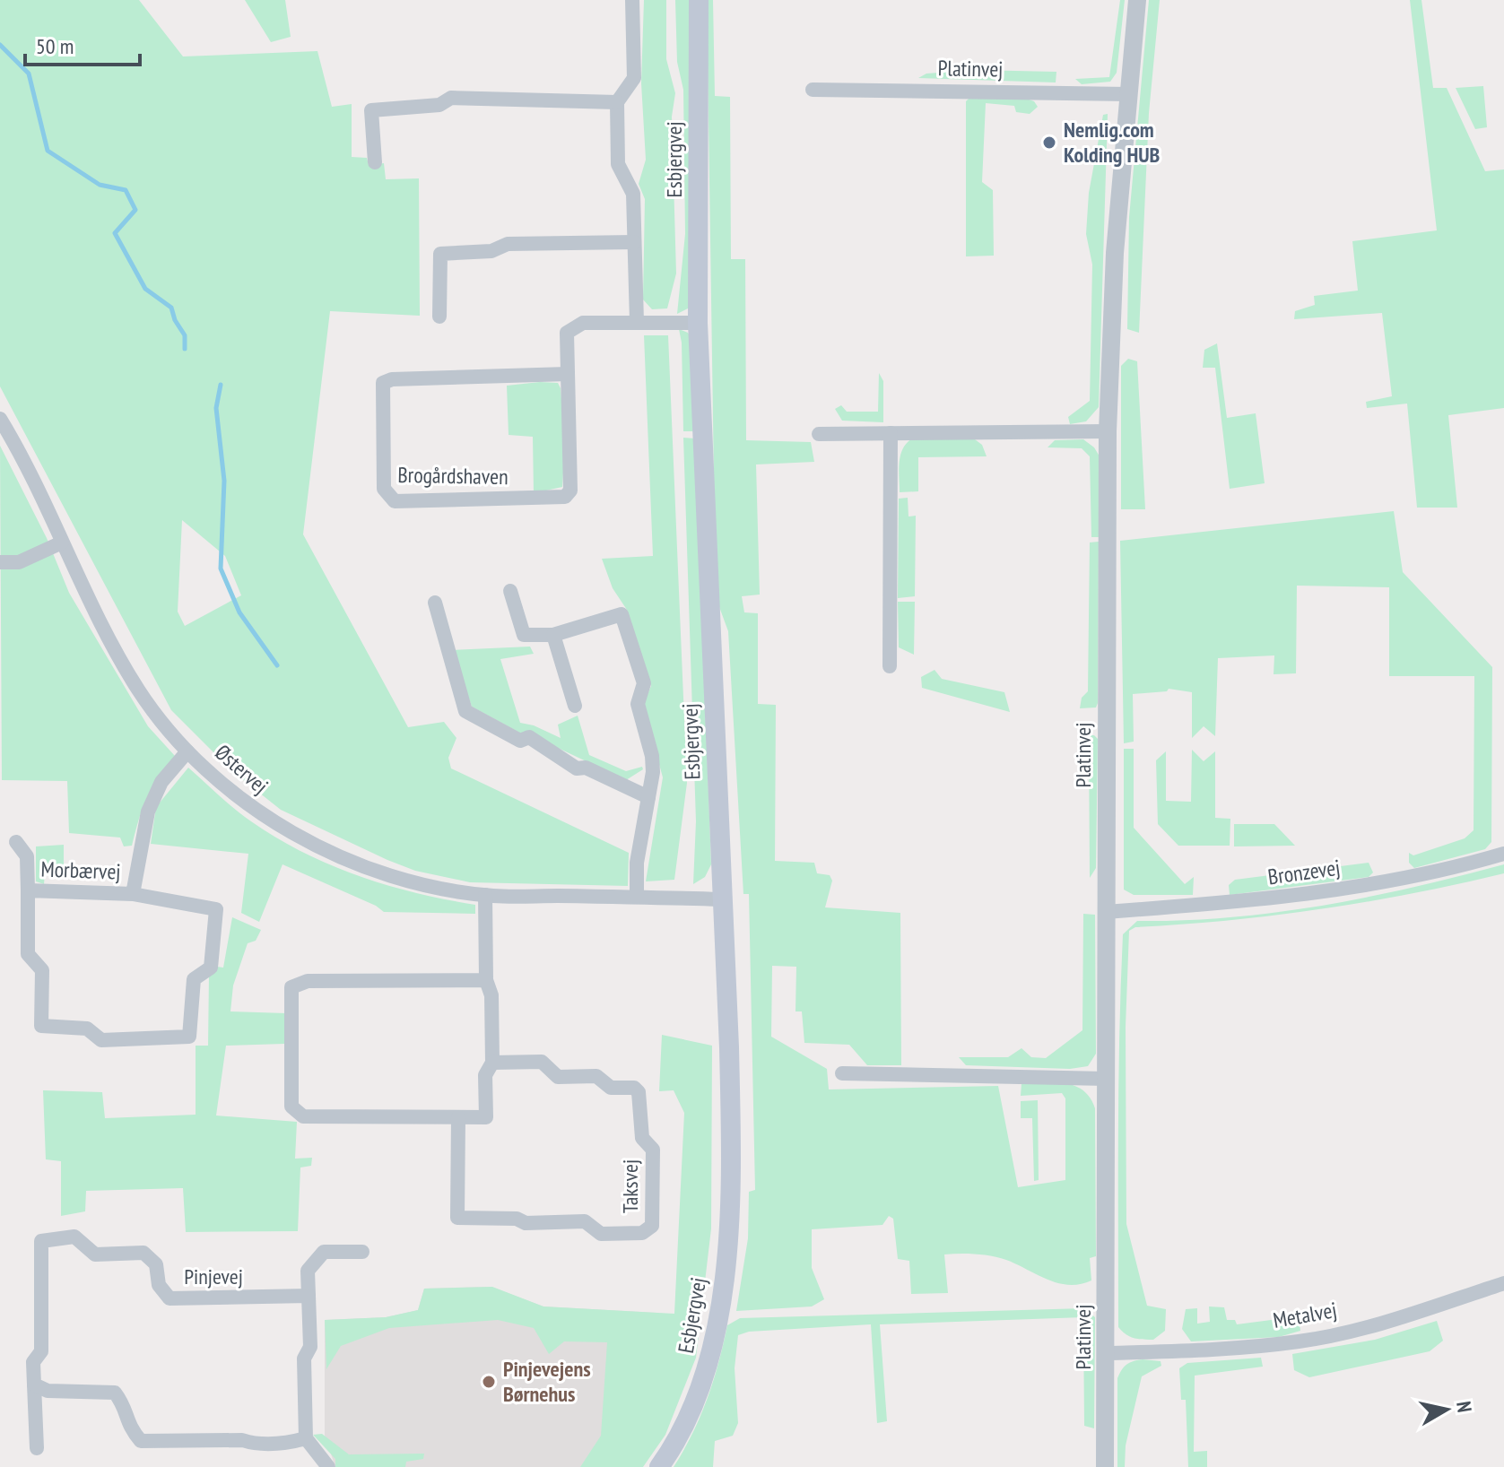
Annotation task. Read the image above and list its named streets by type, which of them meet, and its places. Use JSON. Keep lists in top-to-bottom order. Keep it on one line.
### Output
{"streets":{"main road":["Esbjergvej"],"street":["Platinvej","Brogårdshaven","Østervej","Morbærvej","Bronzevej","Taksvej","Pinjevej","Metalvej"]},"crossings":[["Platinvej","Bronzevej"],["Platinvej","Metalvej"],["Esbjergvej","Brogårdshaven"],["Esbjergvej","Østervej"],["Østervej","Morbærvej"]],"places":["Nemlig.com Kolding HUB","Pinjevejens Børnehus"],"scale_bar":"50 m","north":"right"}
